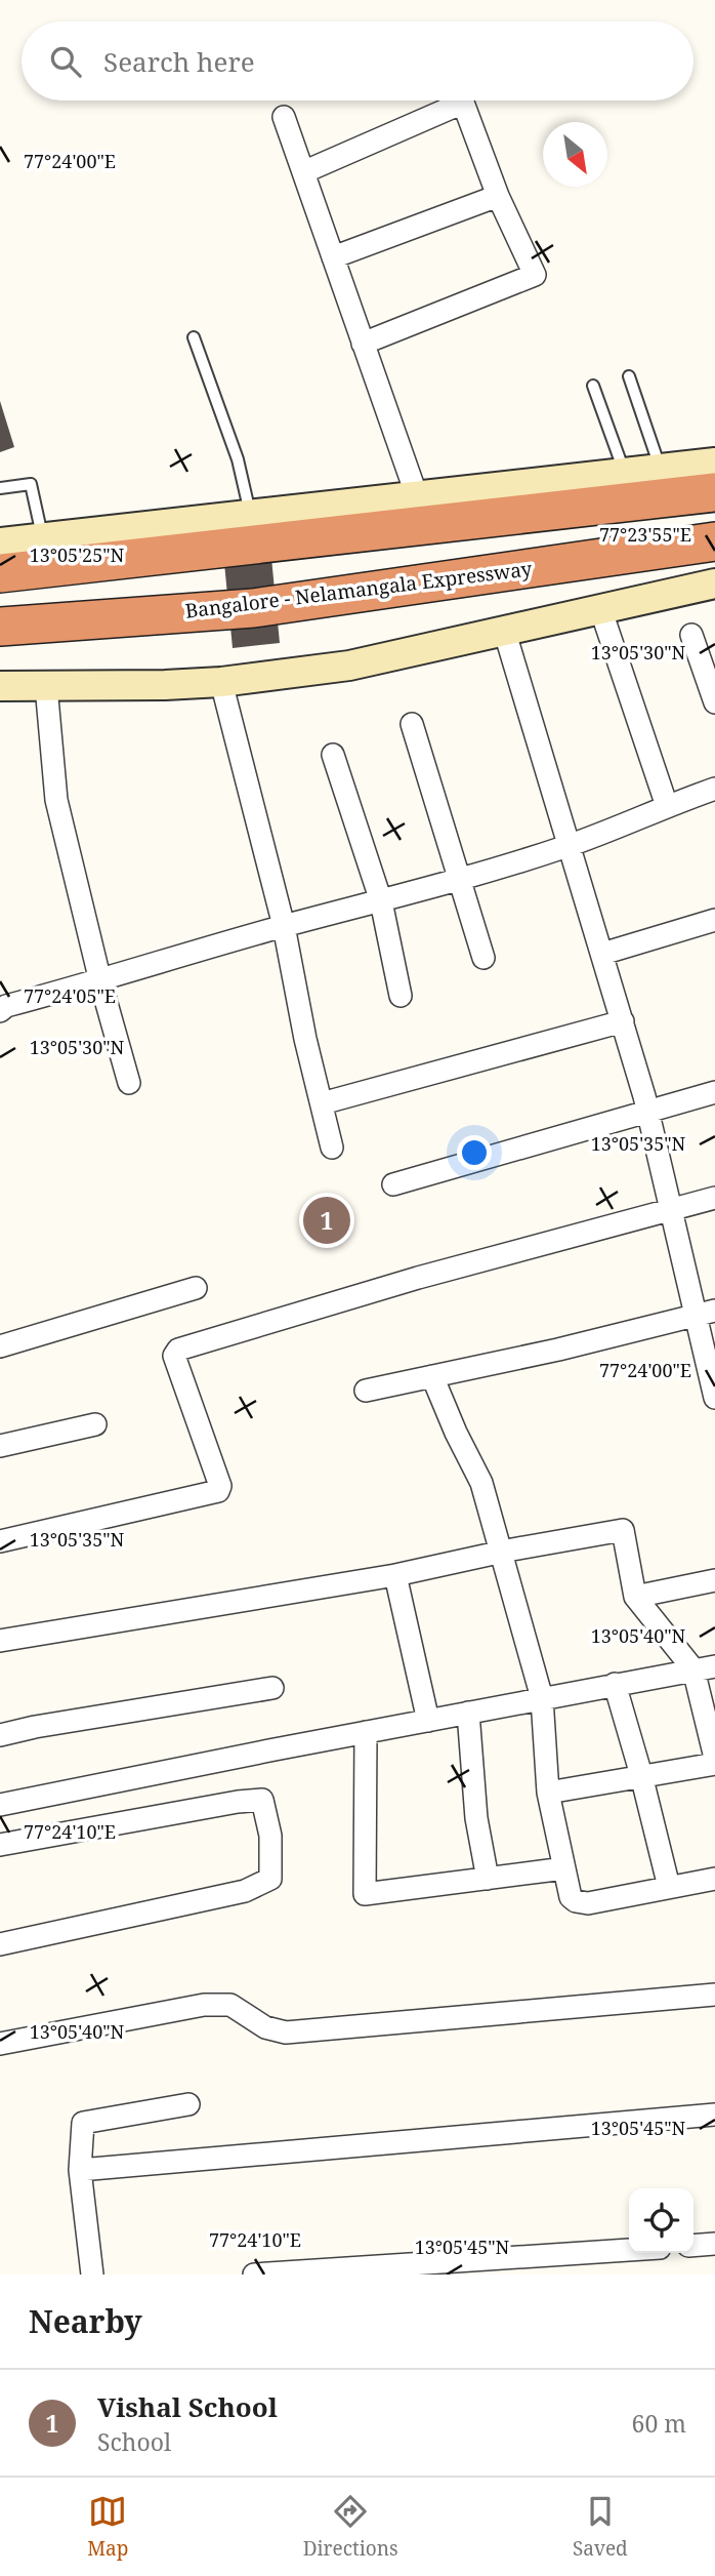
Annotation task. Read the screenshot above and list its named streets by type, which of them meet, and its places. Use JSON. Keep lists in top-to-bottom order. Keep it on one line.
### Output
{"streets":{"highway":["Bangalore - Nelamangala Expressway"]},"north":"bottom right","page":{"search":"Search here","pins":"1","heading":"Nearby","list":[{"mark":"1","name":"Vishal School","note":"School","value":"60 m"}],"nav":["Map","Directions","Saved"]},"coordinates":["77°24'00\"E","77°23'55\"E","13°05'25\"N","13°05'30\"N","77°24'05\"E","13°05'35\"N","13°05'40\"N","77°24'10\"E","13°05'45\"N"]}
